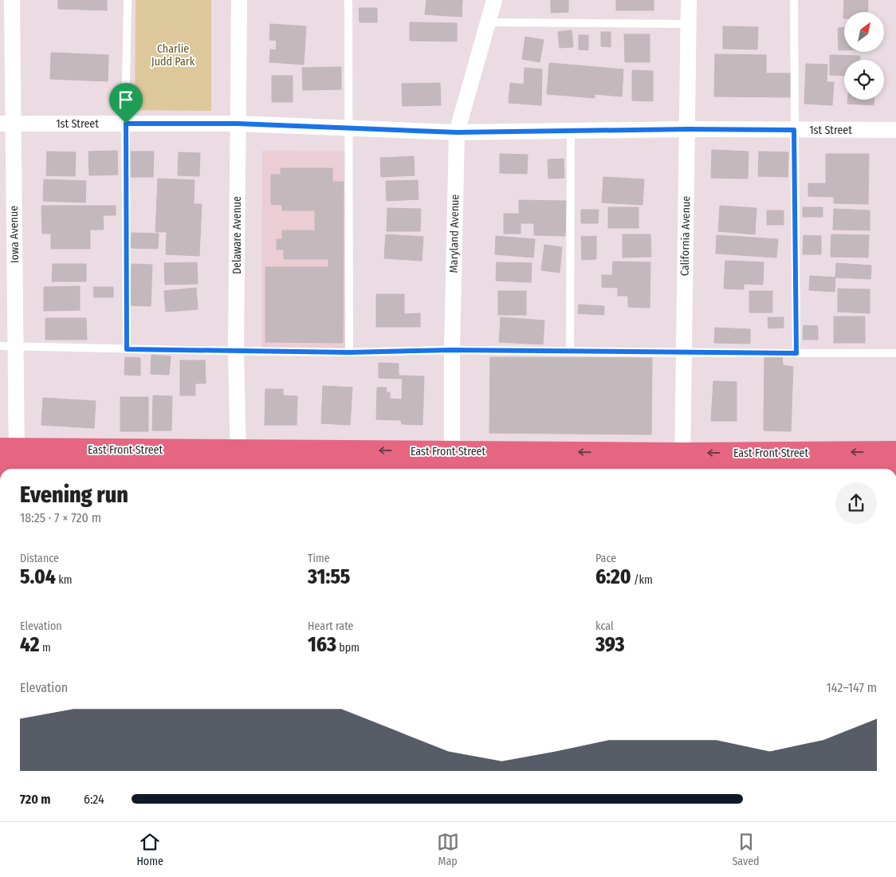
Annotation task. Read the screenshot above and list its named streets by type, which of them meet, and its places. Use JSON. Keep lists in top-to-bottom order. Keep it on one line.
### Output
{"streets":{"main road":["East Front Street"],"street":["1st Street","Maryland Avenue","Iowa Avenue","Delaware Avenue","California Avenue"]},"crossings":[["1st Street","Maryland Avenue"],["1st Street","Iowa Avenue"],["1st Street","Delaware Avenue"],["1st Street","California Avenue"],["Maryland Avenue","East Front Street"],["Iowa Avenue","East Front Street"],["Delaware Avenue","East Front Street"],["California Avenue","East Front Street"]],"parks":["Charlie Judd Park"],"north":"top right","page":{"heading":["Evening run","18:25 · 7 × 720 m"],"stats":[["Distance","5.04 km"],["Time","31:55"],["Pace","6:20 /km"],["Elevation","42 m"],["Heart rate","163 bpm"],["kcal","393"]],"chart":["Elevation","142–147 m"],"list":[{"name":"720 m","note":"6:24"}],"tabs":["Home","Map","Saved"]}}
